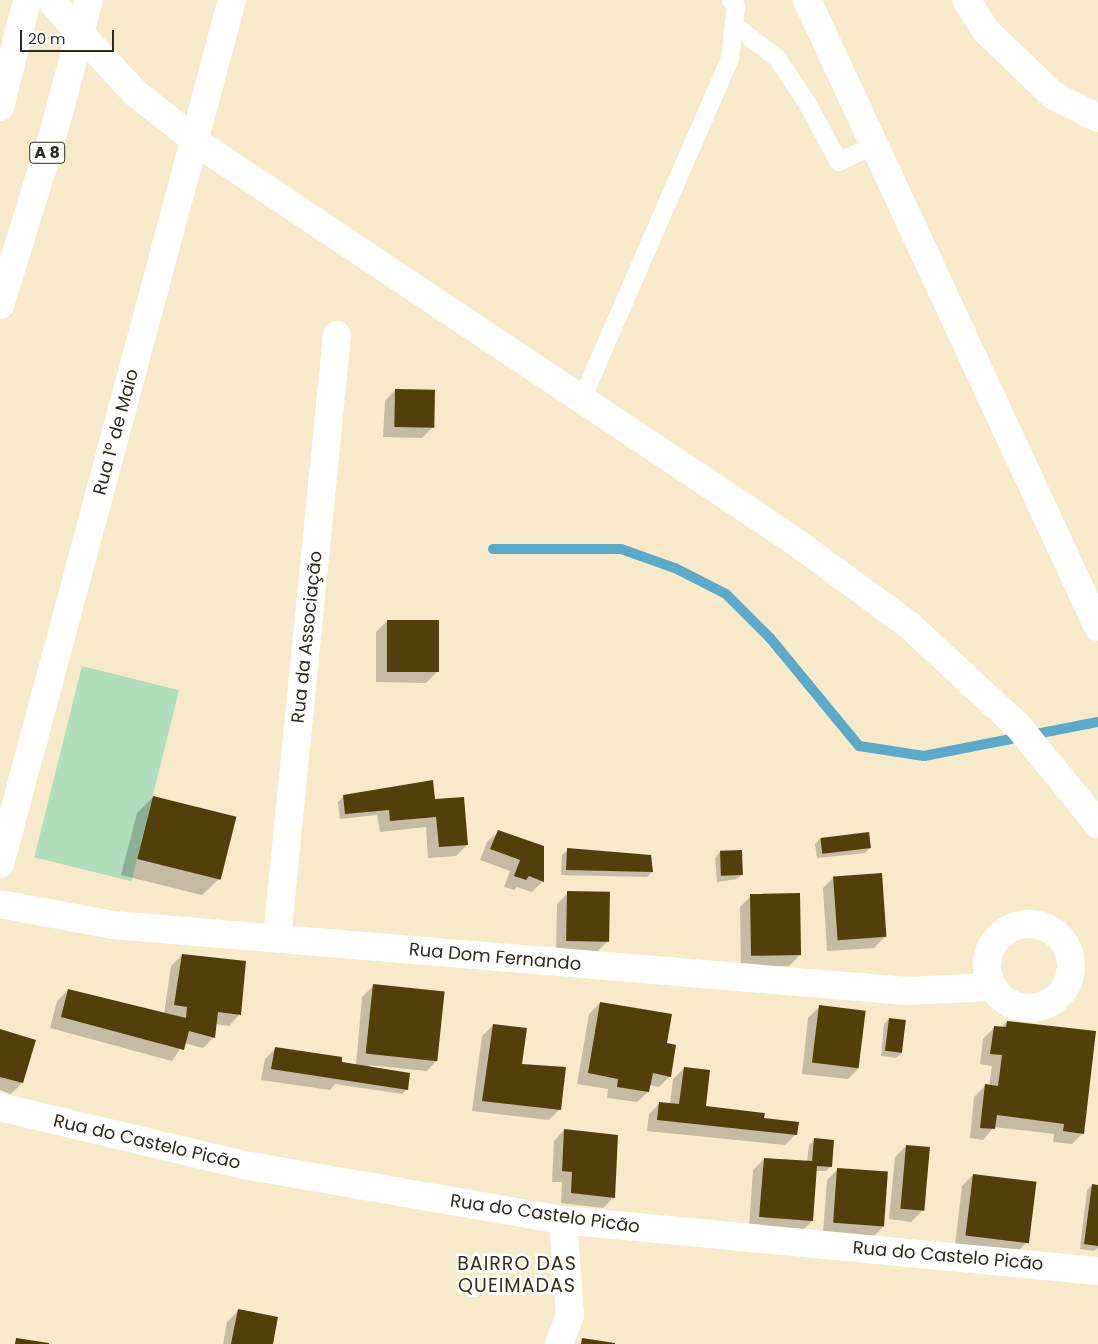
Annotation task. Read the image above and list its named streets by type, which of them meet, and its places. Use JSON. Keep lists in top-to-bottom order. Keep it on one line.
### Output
{"streets":{"main road":["A 8","Rua 1º de Maio","Rua da Associação","Rua Dom Fernando","Rua do Castelo Picão"]},"crossings":[["Rua da Associação","Rua Dom Fernando"]],"districts":["BAIRRO DAS QUEIMADAS"],"scale_bar":"20 m"}
